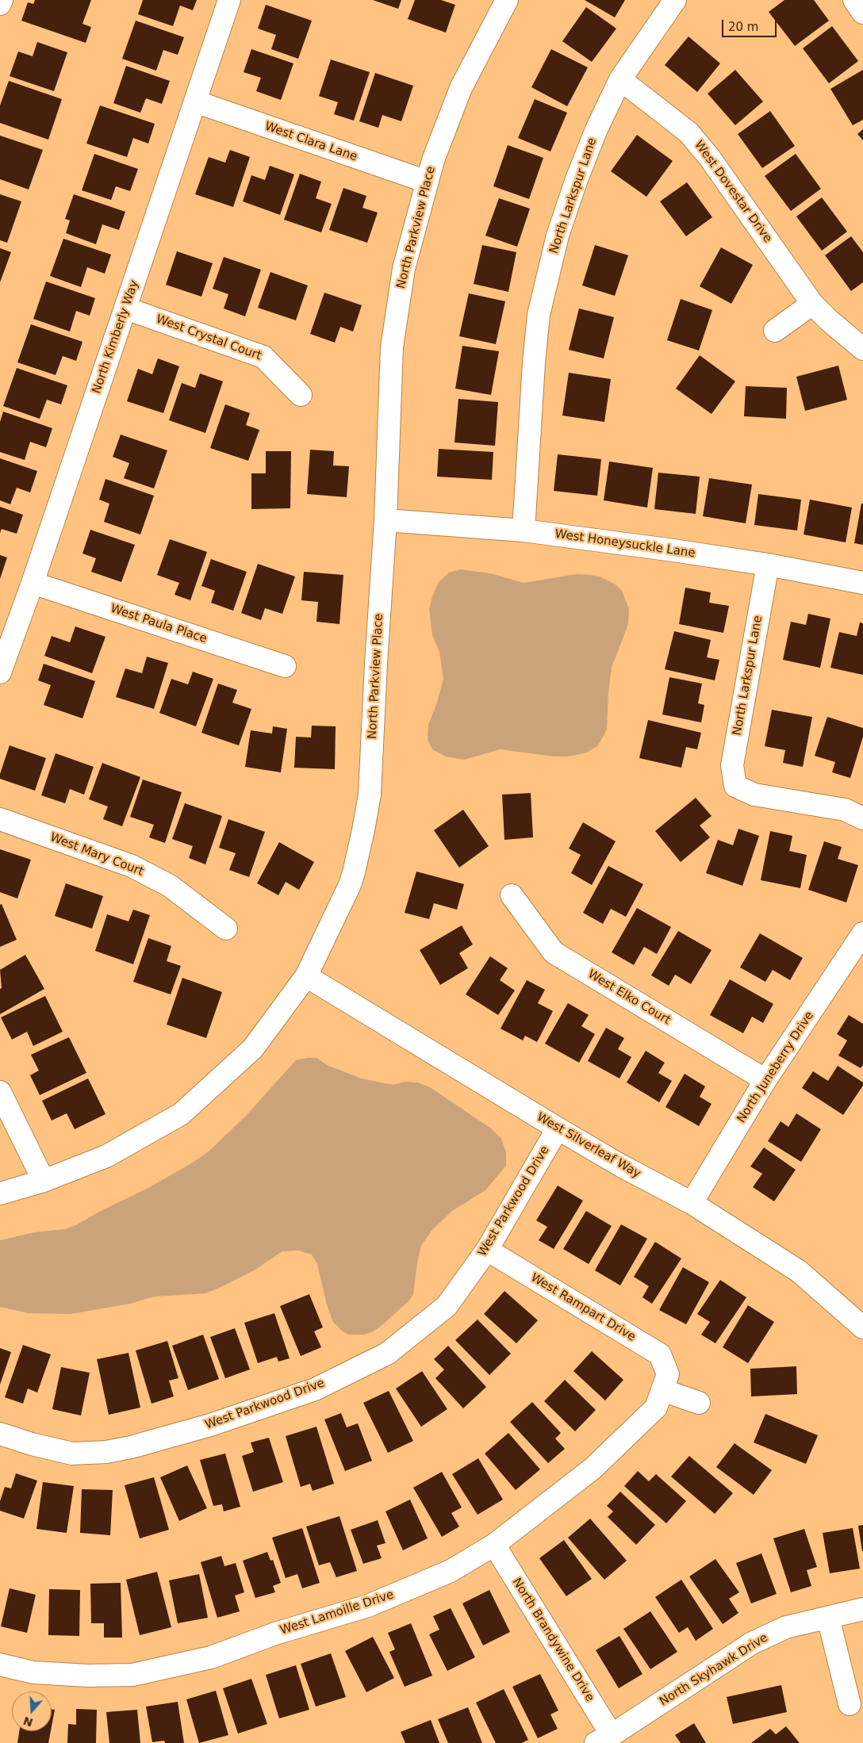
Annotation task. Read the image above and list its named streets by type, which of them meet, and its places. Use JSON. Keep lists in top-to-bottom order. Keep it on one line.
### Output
{"streets":{"street":["West Clara Lane","West Dovestar Drive","North Larkspur Lane","North Parkview Place","North Kimberly Way","West Crystal Court","West Honeysuckle Lane","West Paula Place","West Mary Court","West Elko Court","North Juneberry Drive","West Silverleaf Way","West Parkwood Drive","West Rampart Drive","West Lamoille Drive","North Brandywine Drive","North Skyhawk Drive"]},"crossings":[["West Clara Lane","North Parkview Place"],["West Clara Lane","North Kimberly Way"],["West Dovestar Drive","North Larkspur Lane"],["North Larkspur Lane","West Honeysuckle Lane"],["North Parkview Place","West Honeysuckle Lane"],["North Parkview Place","West Silverleaf Way"],["North Kimberly Way","West Crystal Court"],["North Kimberly Way","West Paula Place"],["West Elko Court","North Juneberry Drive"],["North Juneberry Drive","West Silverleaf Way"],["West Silverleaf Way","West Parkwood Drive"],["West Parkwood Drive","West Rampart Drive"],["West Rampart Drive","West Lamoille Drive"],["West Lamoille Drive","North Brandywine Drive"],["North Brandywine Drive","North Skyhawk Drive"]],"scale_bar":"20 m","north":"bottom"}
